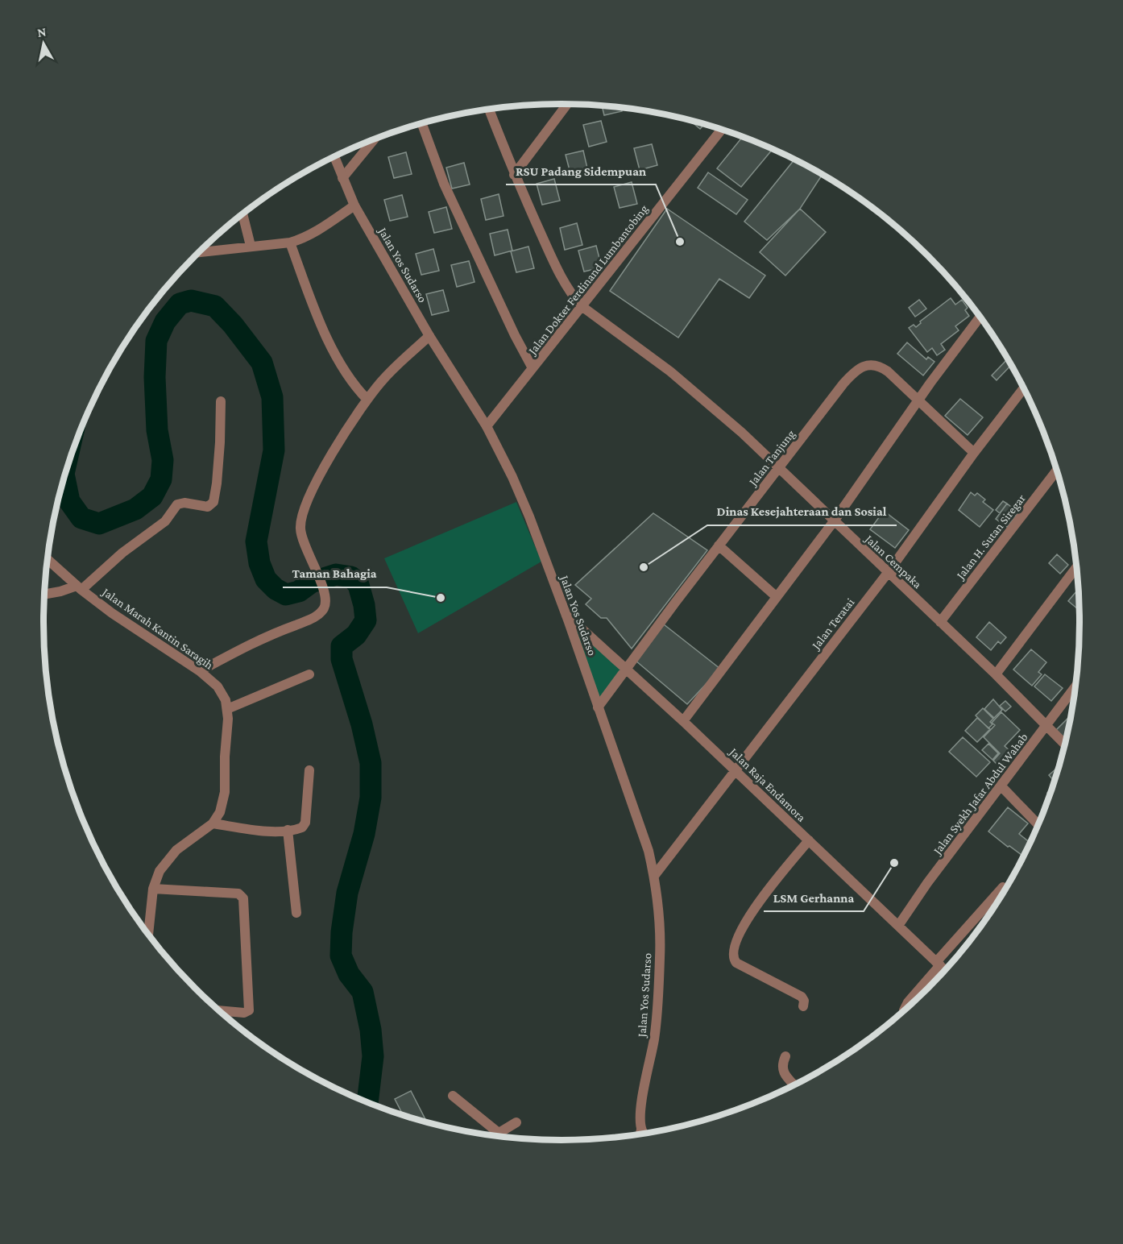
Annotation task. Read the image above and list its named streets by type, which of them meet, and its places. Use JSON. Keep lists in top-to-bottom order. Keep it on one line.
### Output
{"streets":{"street":["Jalan Yos Sudarso","Jalan Dokter Ferdinand Lumbantobing","Jalan Tanjung","Jalan H. Sutan Siregar","Jalan Cempaka","Jalan Teratai","Jalan Marah Kantin Saragih","Jalan Raja Endamora","Jalan Syekh Jafar Abdul Wahab"]},"crossings":[["Jalan Yos Sudarso","Jalan Dokter Ferdinand Lumbantobing"],["Jalan Yos Sudarso","Jalan Tanjung"],["Jalan Yos Sudarso","Jalan Teratai"],["Jalan Yos Sudarso","Jalan Raja Endamora"],["Jalan Dokter Ferdinand Lumbantobing","Jalan Cempaka"],["Jalan Tanjung","Jalan Cempaka"],["Jalan Tanjung","Jalan Teratai"],["Jalan Tanjung","Jalan Raja Endamora"],["Jalan H. Sutan Siregar","Jalan Cempaka"],["Jalan Cempaka","Jalan Teratai"],["Jalan Cempaka","Jalan Syekh Jafar Abdul Wahab"],["Jalan Teratai","Jalan Raja Endamora"],["Jalan Raja Endamora","Jalan Syekh Jafar Abdul Wahab"]],"places":["RSU Padang Sidempuan","Dinas Kesejahteraan dan Sosial","Taman Bahagia","LSM Gerhanna"],"north":"top"}
